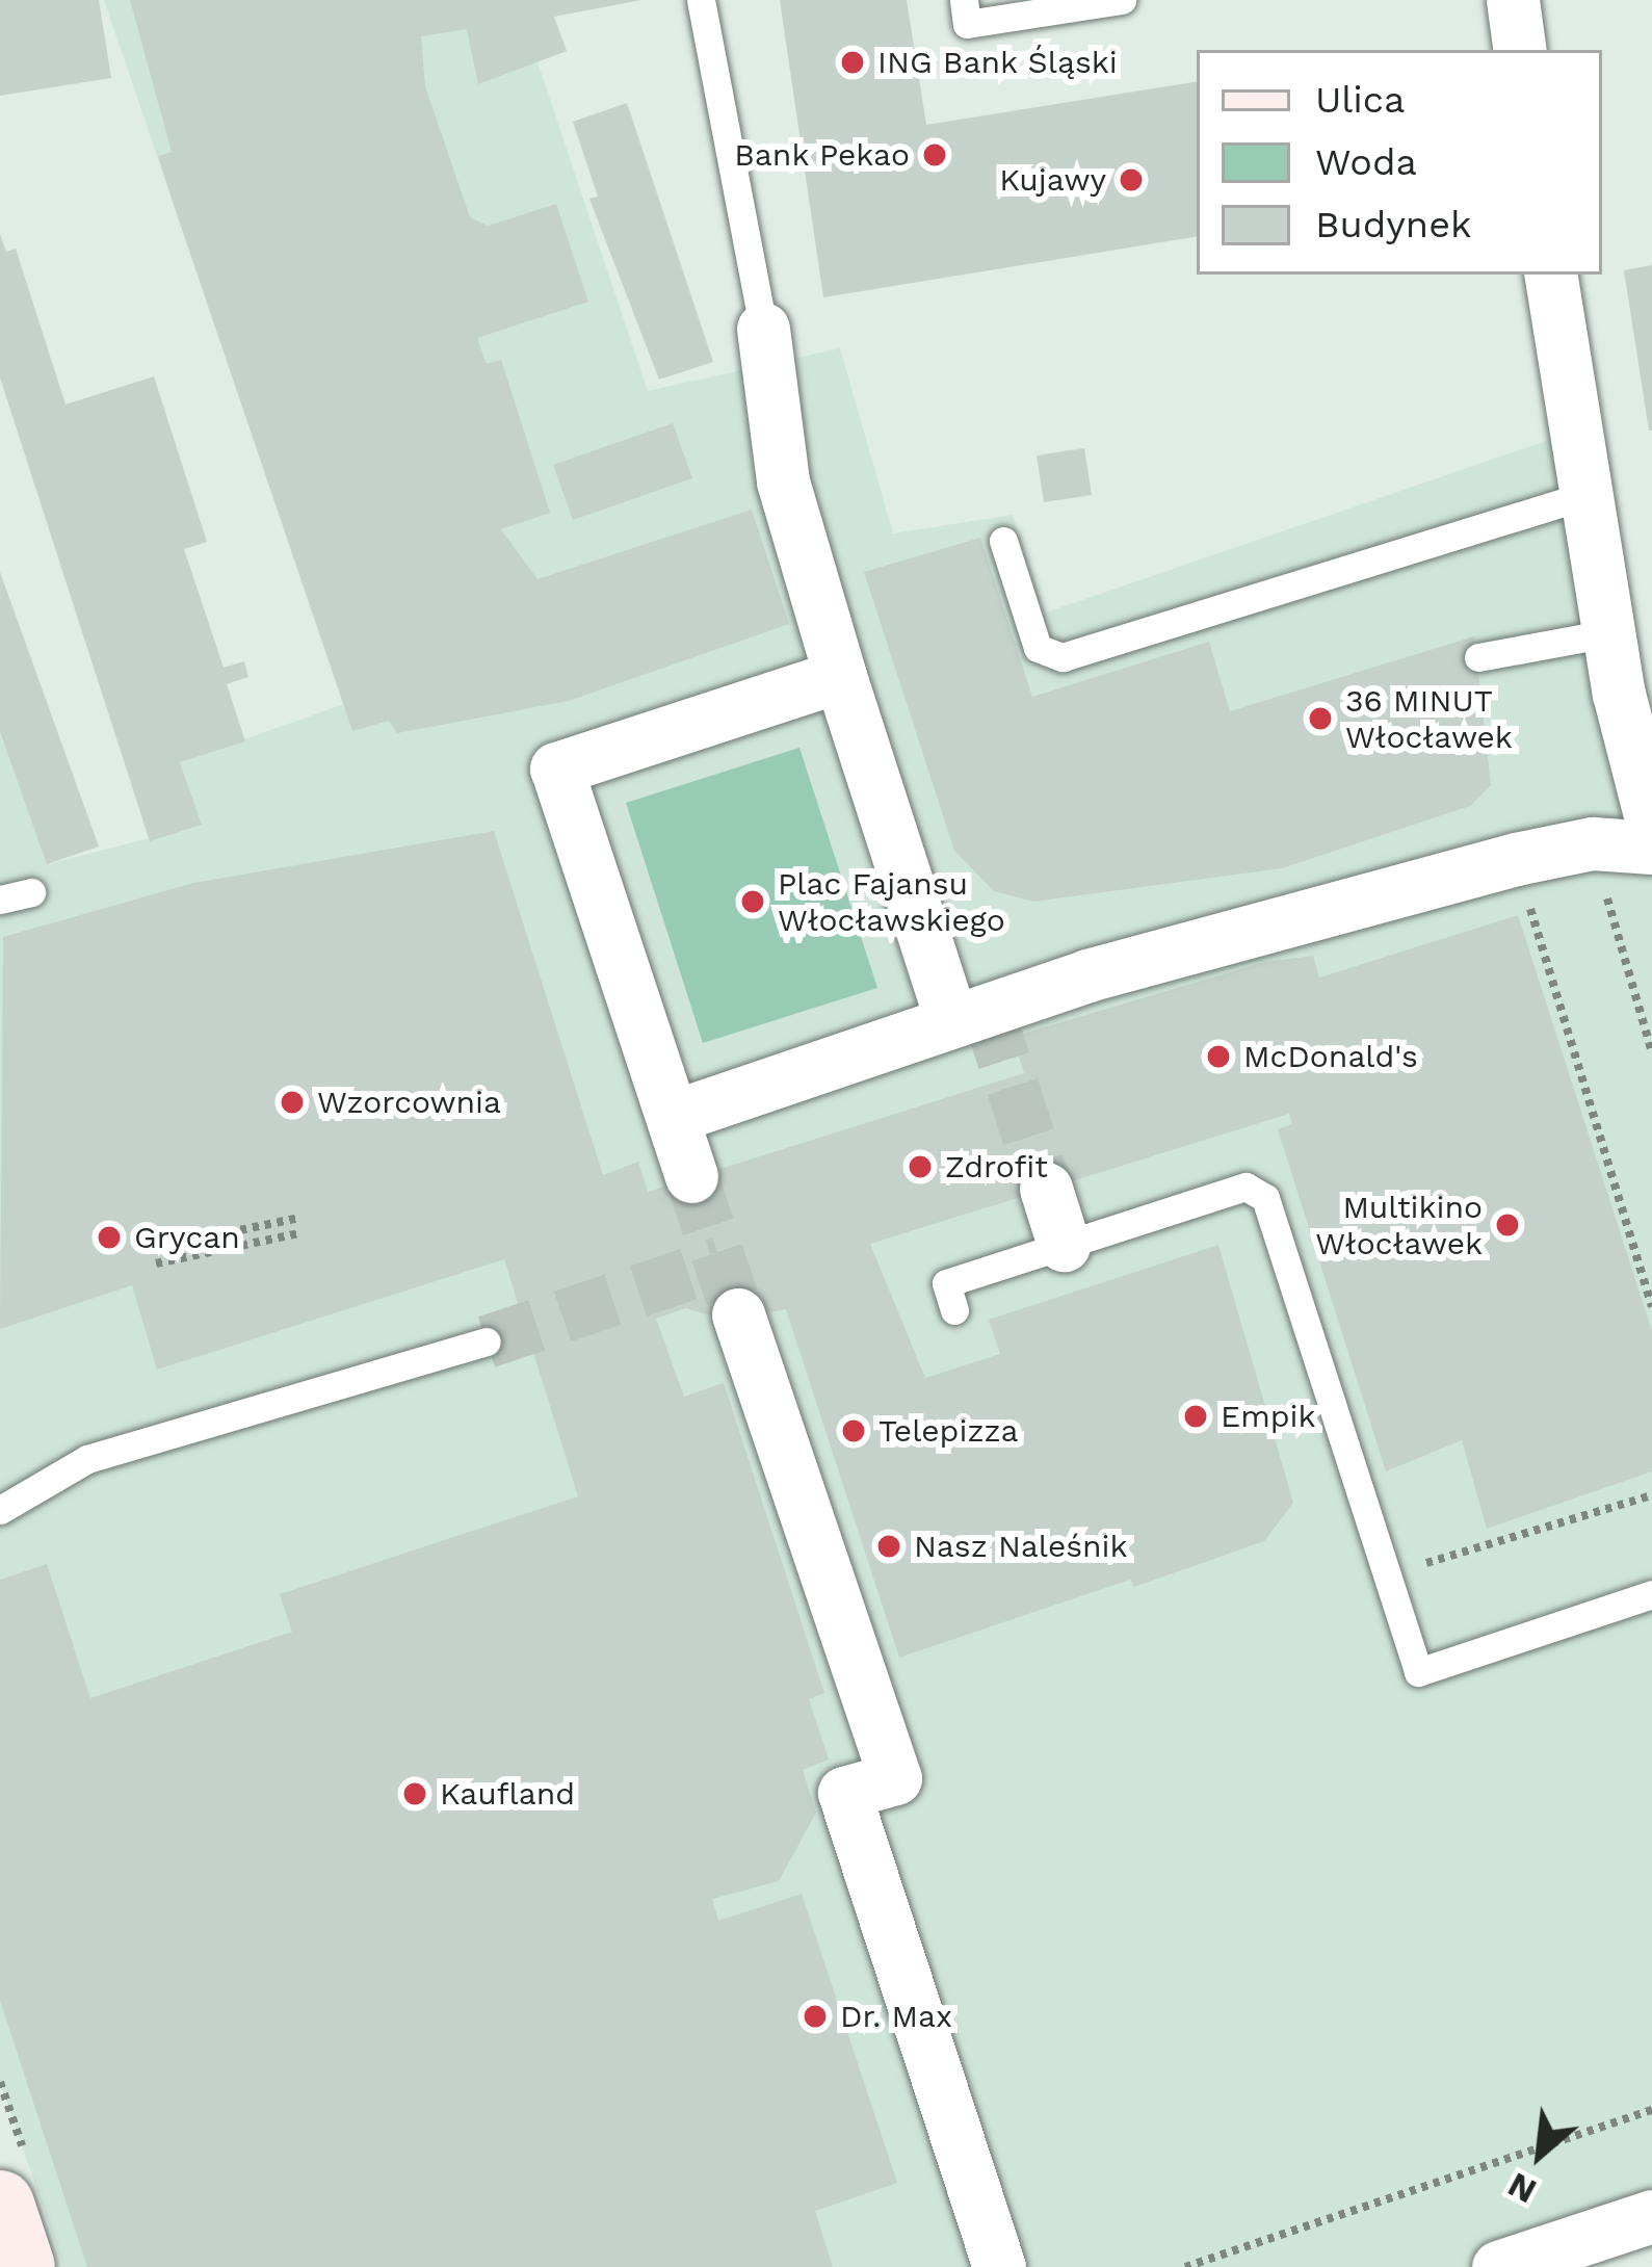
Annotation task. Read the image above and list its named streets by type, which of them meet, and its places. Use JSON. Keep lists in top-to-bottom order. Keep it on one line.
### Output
{"places":["ING Bank Śląski","Bank Pekao","Kujawy","36 MINUT Włocławek","Plac Fajansu Włocławskiego","McDonald's","Wzorcownia","Zdrofit","Multikino Włocławek","Grycan","Empik","Telepizza","Nasz Naleśnik","Kaufland","Dr. Max"],"legend":["Ulica","Woda","Budynek"],"north":"bottom left"}
